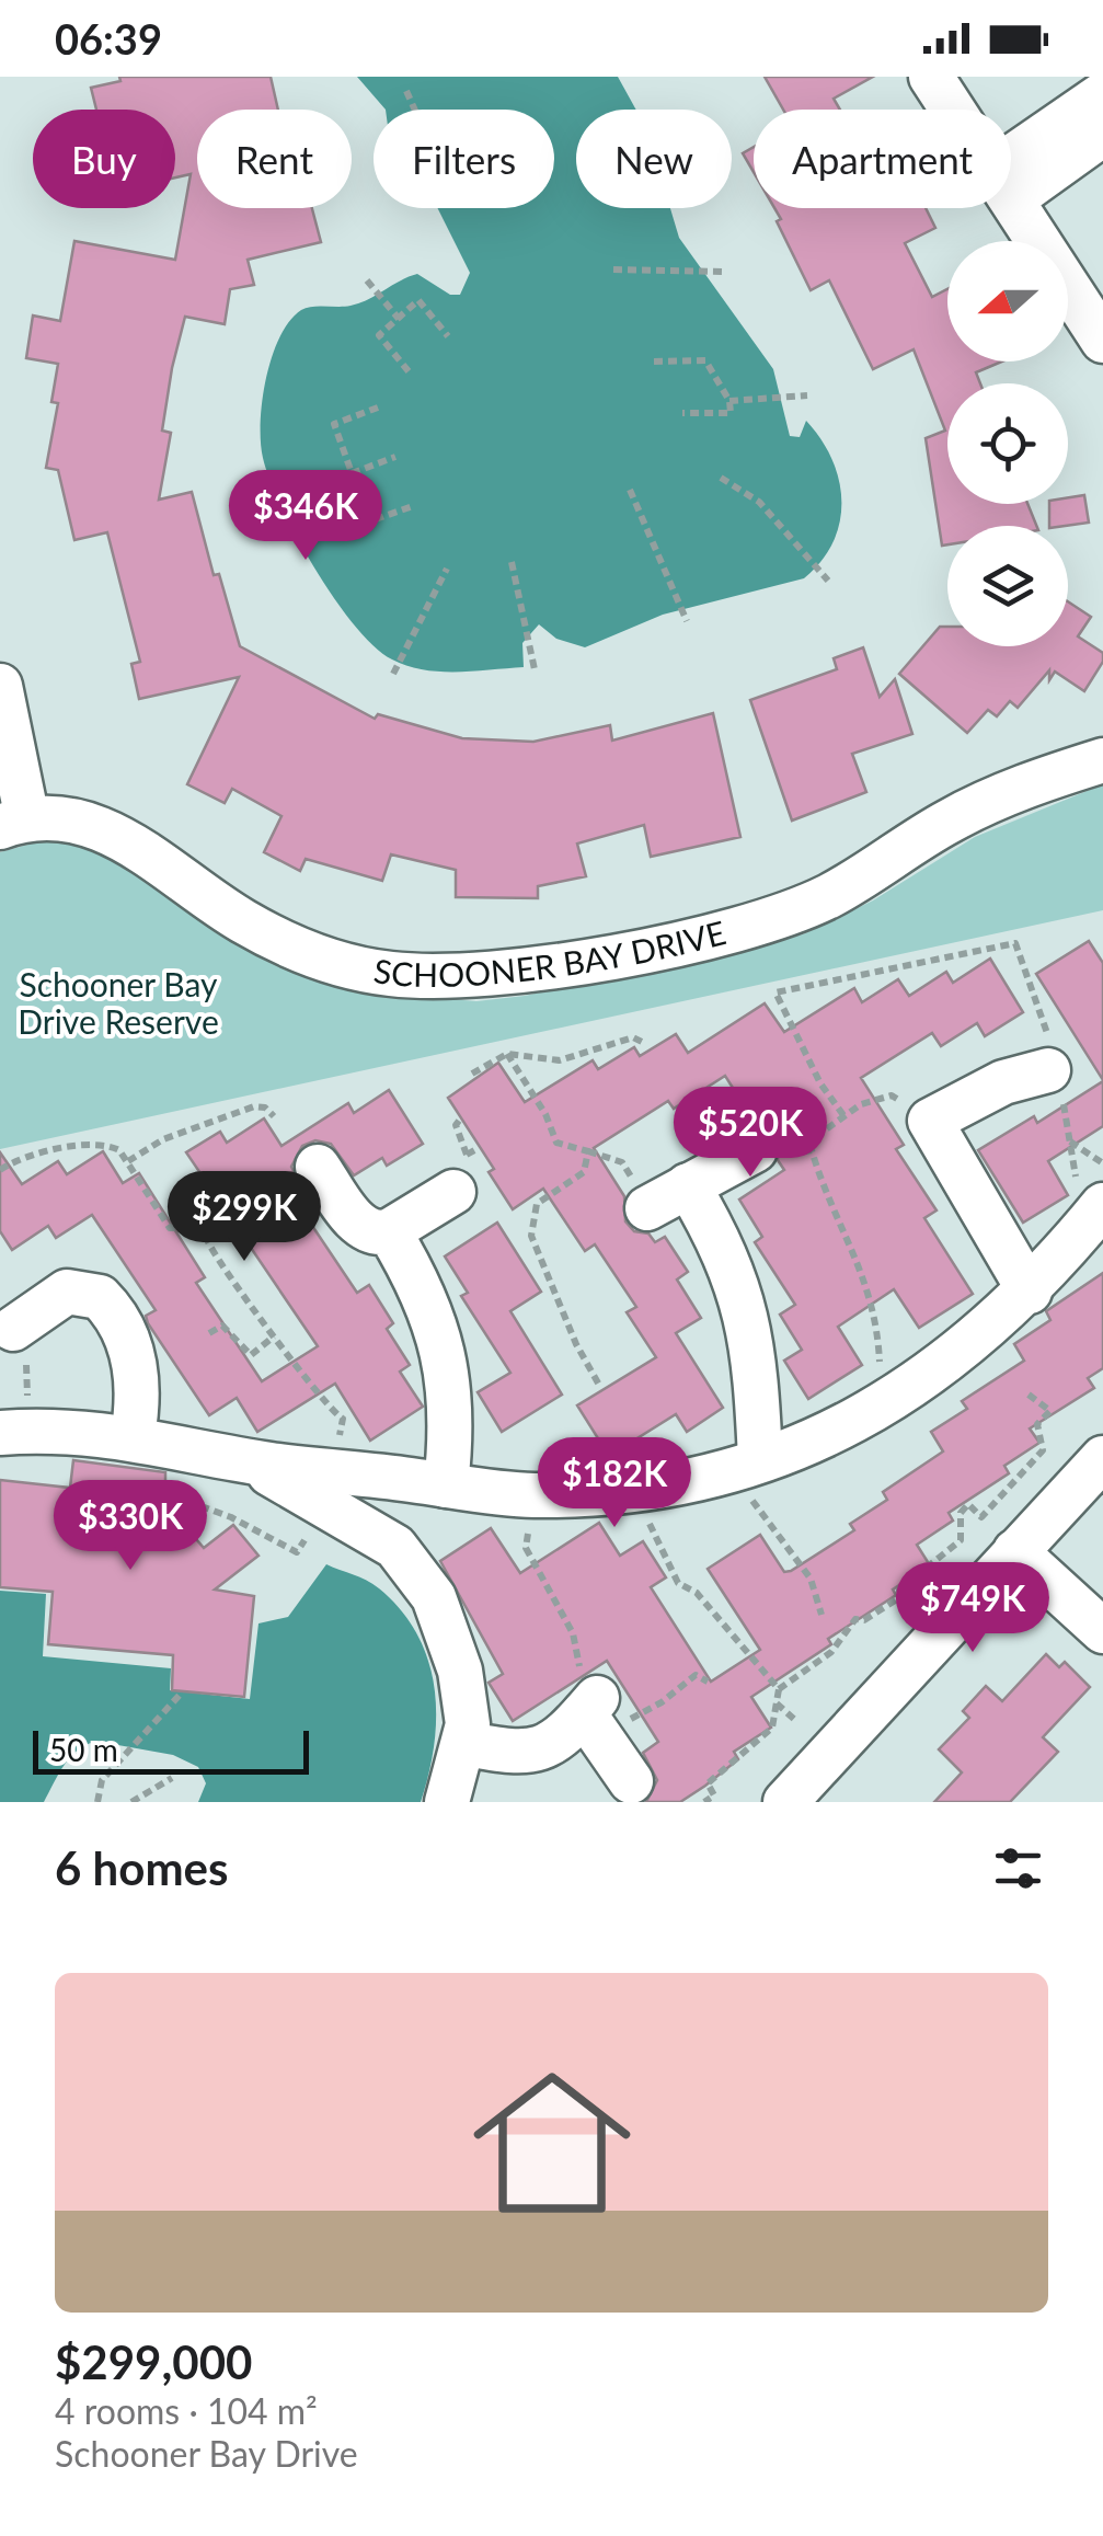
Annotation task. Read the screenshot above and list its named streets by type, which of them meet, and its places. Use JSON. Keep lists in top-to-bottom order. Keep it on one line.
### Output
{"streets":{"street":["SCHOONER BAY DRIVE"]},"parks":["Schooner Bay Drive Reserve"],"scale_bar":"50 m","north":"left","page":{"status":"06:39","chip":["Buy","Rent","Filters","New","Apartment"],"price":["$346K","$520K","$299K","$182K","$330K","$749K"],"scale":"50 m","heading":"6 homes","list":[{"name":"$299,000","note":"4 rooms · 104 m² · Schooner Bay Drive"}]}}
